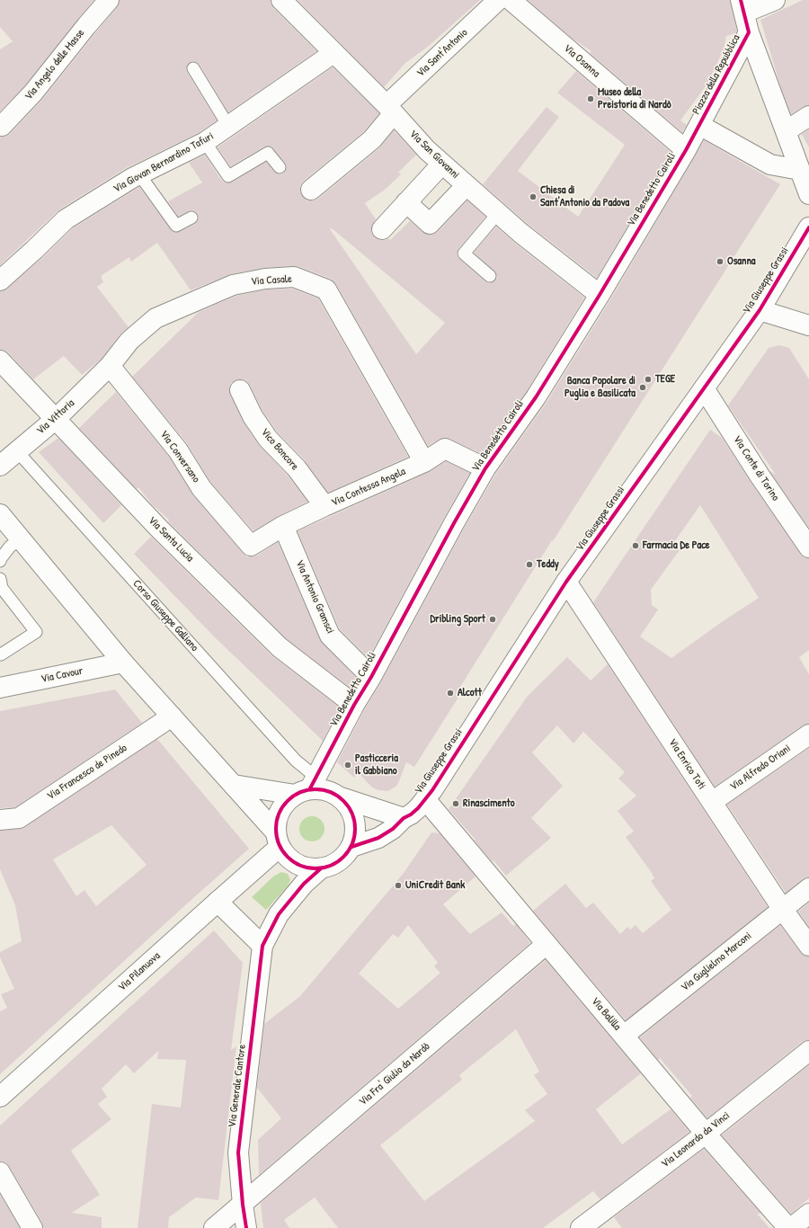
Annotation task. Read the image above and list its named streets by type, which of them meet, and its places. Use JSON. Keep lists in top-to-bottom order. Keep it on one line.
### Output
{"streets":{"street":["Via Sant'Antonio","Via Osanna","Via Angelo delle Masse","Piazza della Repubblica","Via San Giovanni","Via Giovan Bernardino Tafuri","Via Benedetto Cairoli","Via Casale","Via Giuseppe Grassi","Via Vittoria","Vico Boncore","Via Conversano","Via Conte di Torino","Via Contessa Angela","Via Santa Lucia","Via Antonio Gramsci","Via Cavour","Via Enrico Toti","Via Alfredo Oriani","Via Francesco de Pinedo","Via Guglielmo Marconi","Via Pilanuova","Via Balilla","Via Fra' Giulio da Nardò","Via Generale Cantore","Via Leonardo da Vinci"],"lane":["Corso Giuseppe Galliano"]},"crossings":[["Via Sant'Antonio","Via San Giovanni"],["Via Osanna","Via Benedetto Cairoli"],["Piazza della Repubblica","Via Benedetto Cairoli"],["Via San Giovanni","Via Giovan Bernardino Tafuri"],["Via San Giovanni","Via Benedetto Cairoli"],["Via Benedetto Cairoli","Via Giuseppe Grassi"],["Via Benedetto Cairoli","Via Contessa Angela"],["Via Benedetto Cairoli","Via Santa Lucia"],["Via Benedetto Cairoli","Via Antonio Gramsci"],["Via Benedetto Cairoli","Corso Giuseppe Galliano"],["Via Benedetto Cairoli","Via Pilanuova"],["Via Benedetto Cairoli","Via Generale Cantore"],["Via Casale","Via Vittoria"],["Via Casale","Via Conversano"],["Via Casale","Via Contessa Angela"],["Via Giuseppe Grassi","Via Conte di Torino"],["Via Giuseppe Grassi","Corso Giuseppe Galliano"],["Via Giuseppe Grassi","Via Enrico Toti"],["Via Giuseppe Grassi","Via Pilanuova"],["Via Giuseppe Grassi","Via Balilla"],["Via Giuseppe Grassi","Via Generale Cantore"],["Via Vittoria","Via Conversano"],["Via Vittoria","Via Santa Lucia"],["Via Vittoria","Corso Giuseppe Galliano"],["Vico Boncore","Via Contessa Angela"],["Via Conversano","Via Contessa Angela"],["Via Contessa Angela","Via Antonio Gramsci"],["Corso Giuseppe Galliano","Via Pilanuova"],["Corso Giuseppe Galliano","Via Generale Cantore"],["Via Enrico Toti","Via Alfredo Oriani"],["Via Enrico Toti","Via Guglielmo Marconi"],["Via Guglielmo Marconi","Via Balilla"],["Via Pilanuova","Via Generale Cantore"],["Via Balilla","Via Fra' Giulio da Nardò"],["Via Balilla","Via Leonardo da Vinci"],["Via Fra' Giulio da Nardò","Via Generale Cantore"]],"places":["Museo della Preistoria di Nardò","Chiesa di Sant'Antonio da Padova","Osanna","TEGE","Banca Popolare di Puglia e Basilicata","Farmacia De Pace","Teddy","Dribling Sport","Alcott","Pasticceria il Gabbiano","Rinascimento","UniCredit Bank"]}
